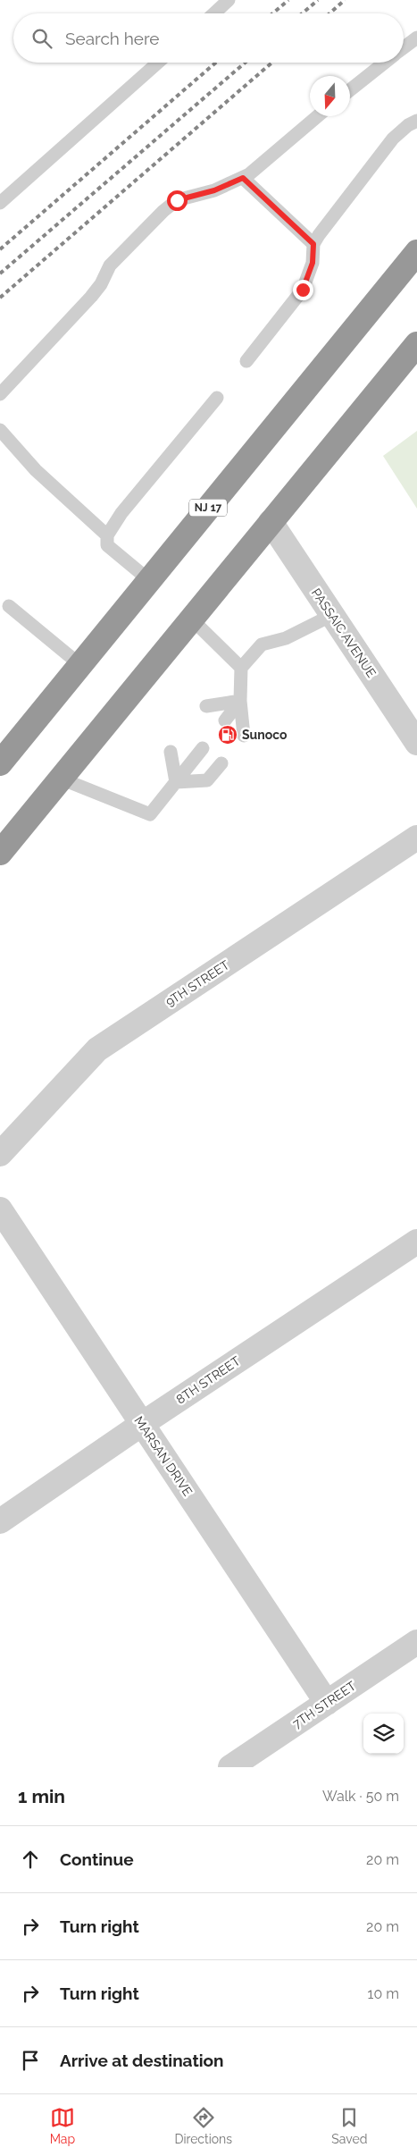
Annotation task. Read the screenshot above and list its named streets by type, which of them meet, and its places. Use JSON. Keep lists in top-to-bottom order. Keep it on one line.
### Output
{"streets":{"highway":["NJ 17"],"street":["PASSAIC AVENUE","9TH STREET","8TH STREET","MARSAN DRIVE","7TH STREET"]},"crossings":[["8TH STREET","MARSAN DRIVE"],["MARSAN DRIVE","7TH STREET"]],"places":{"fuel station":["Sunoco"]},"north":"bottom","page":{"search":"Search here","heading":["1 min","Walk · 50 m"],"list":[["Continue","20 m"],["Turn right","20 m"],["Turn right","10 m"],"Arrive at destination"],"nav":["Map","Directions","Saved"]}}
